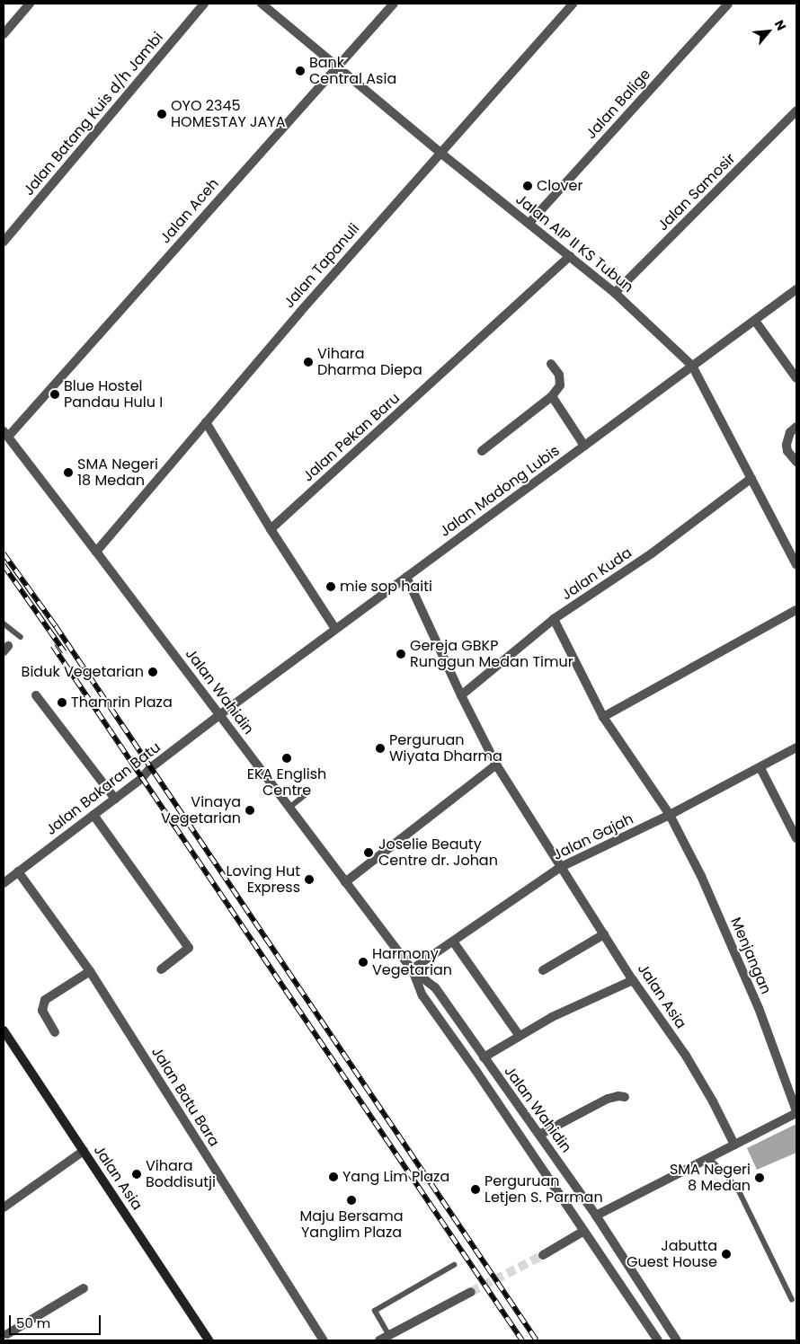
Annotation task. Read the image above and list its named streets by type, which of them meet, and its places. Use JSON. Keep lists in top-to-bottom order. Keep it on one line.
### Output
{"streets":{"main road":["Jalan Asia"],"street":["Jalan Balige","Jalan Batang Kuis d/h Jambi","Jalan Samosir","Jalan Aceh","Jalan AIP II KS Tubun","Jalan Tapanuli","Jalan Pekan Baru","Jalan Madong Lubis","Jalan Kuda","Jalan Wahidin","Jalan Bakaran Batu","Jalan Gajah","Menjangan","Jalan Batu Bara"]},"crossings":[["Jalan Balige","Jalan AIP II KS Tubun"],["Jalan Samosir","Jalan AIP II KS Tubun"],["Jalan Aceh","Jalan AIP II KS Tubun"],["Jalan Aceh","Jalan Wahidin"],["Jalan AIP II KS Tubun","Jalan Tapanuli"],["Jalan AIP II KS Tubun","Jalan Pekan Baru"],["Jalan AIP II KS Tubun","Jalan Madong Lubis"],["Jalan AIP II KS Tubun","Jalan Kuda"],["Jalan Tapanuli","Jalan Wahidin"],["Jalan Madong Lubis","Jalan Wahidin"],["Jalan Madong Lubis","Jalan Bakaran Batu"],["Jalan Madong Lubis","Jalan Asia"],["Jalan Kuda","Menjangan"],["Jalan Kuda","Jalan Asia"],["Jalan Wahidin","Jalan Bakaran Batu"],["Jalan Wahidin","Jalan Gajah"],["Jalan Bakaran Batu","Jalan Batu Bara"],["Jalan Gajah","Menjangan"],["Jalan Gajah","Jalan Asia"]],"places":["Bank Central Asia","OYO 2345 HOMESTAY JAYA","Clover","Vihara Dharma Diepa","Blue Hostel Pandau Hulu I","SMA Negeri 18 Medan","mie sop haiti","Gereja GBKP Runggun Medan Timur","Biduk Vegetarian","Thamrin Plaza","Perguruan Wiyata Dharma","EKA English Centre","Vinaya Vegetarian","Joselie Beauty Centre dr. Johan","Loving Hut Express","Harmony Vegetarian","Vihara Boddisutji","Yang Lim Plaza","SMA Negeri 8 Medan","Perguruan Letjen S. Parman","Maju Bersama Yanglim Plaza","Jabutta Guest House"],"scale_bar":"50 m","north":"top right"}
